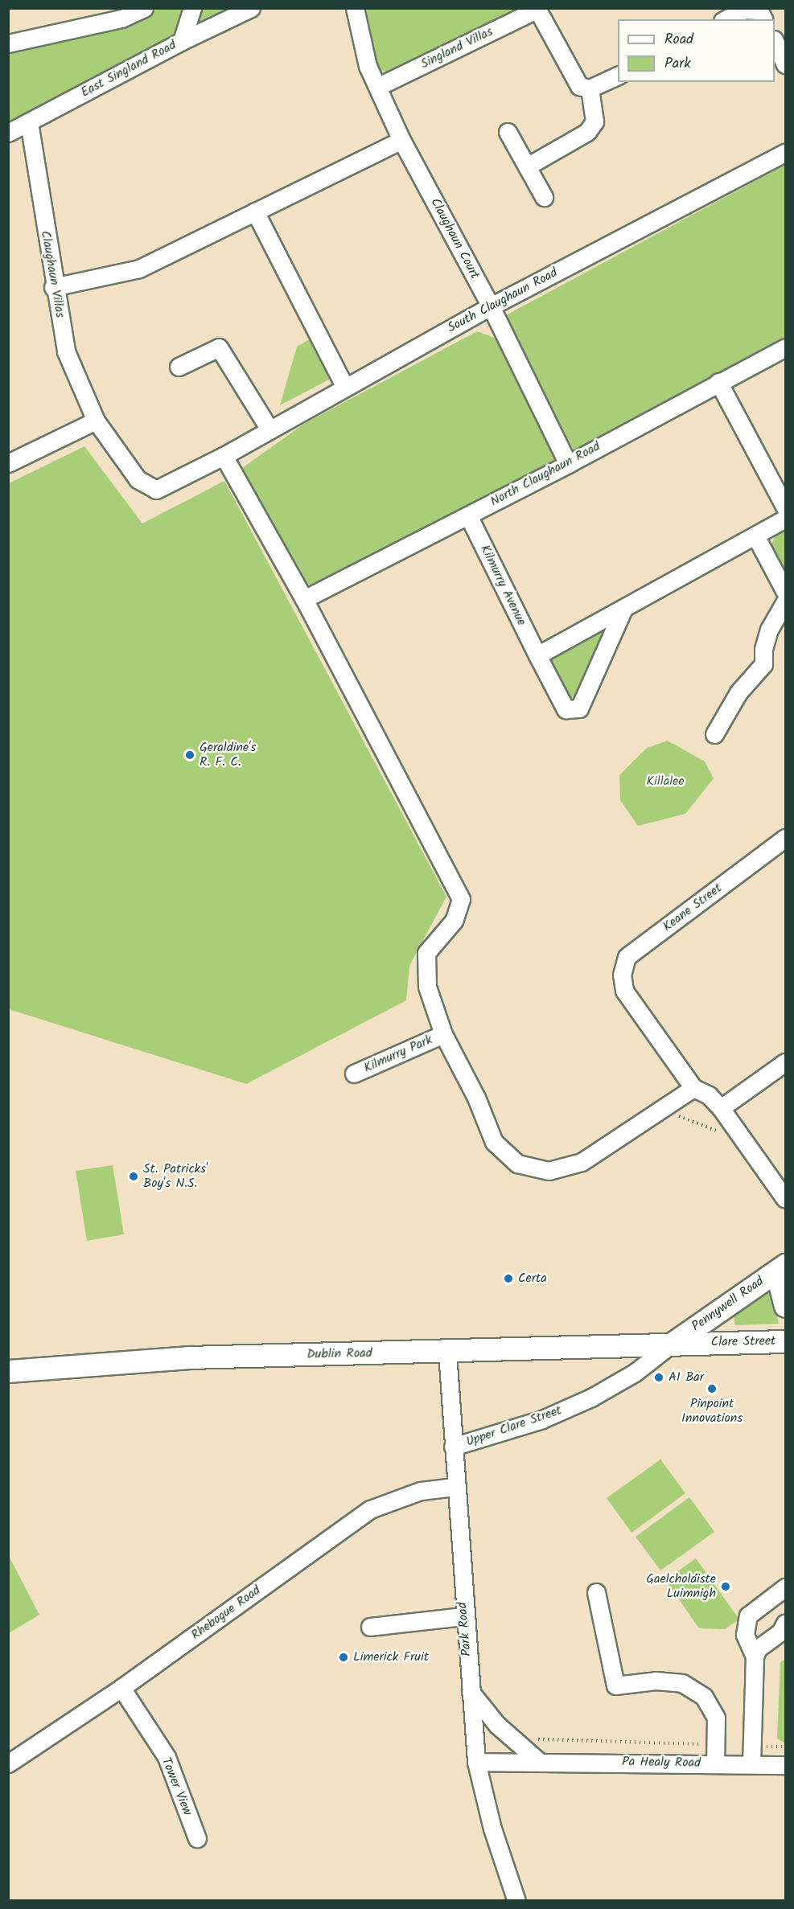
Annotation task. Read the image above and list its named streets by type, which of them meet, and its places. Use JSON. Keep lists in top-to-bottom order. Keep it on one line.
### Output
{"streets":{"main road":["Pennywell Road","Clare Street","Dublin Road"],"street":["Singland Villas","East Singland Road","Claughaun Court","Claughaun Villas","South Claughaun Road","North Claughaun Road","Kilmurry Avenue","Keane Street","Kilmurry Park","Upper Clare Street","Rhebogue Road","Park Road","Pa Healy Road","Tower View"]},"crossings":[["Singland Villas","Claughaun Court"],["East Singland Road","Claughaun Villas"],["Claughaun Court","South Claughaun Road"],["Claughaun Court","North Claughaun Road"],["Claughaun Villas","South Claughaun Road"],["North Claughaun Road","Kilmurry Avenue"],["Pennywell Road","Clare Street"],["Pennywell Road","Dublin Road"],["Pennywell Road","Upper Clare Street"],["Clare Street","Dublin Road"],["Clare Street","Upper Clare Street"],["Dublin Road","Upper Clare Street"],["Dublin Road","Park Road"],["Upper Clare Street","Park Road"],["Rhebogue Road","Park Road"],["Rhebogue Road","Tower View"],["Park Road","Pa Healy Road"]],"parks":["Killalee"],"places":["Geraldine's R. F. C.","St. Patricks' Boy's N.S.","Certa","A1 Bar","Pinpoint Innovations","Gaelcholáiste Luimnigh","Limerick Fruit"],"legend":["Road","Park"]}
